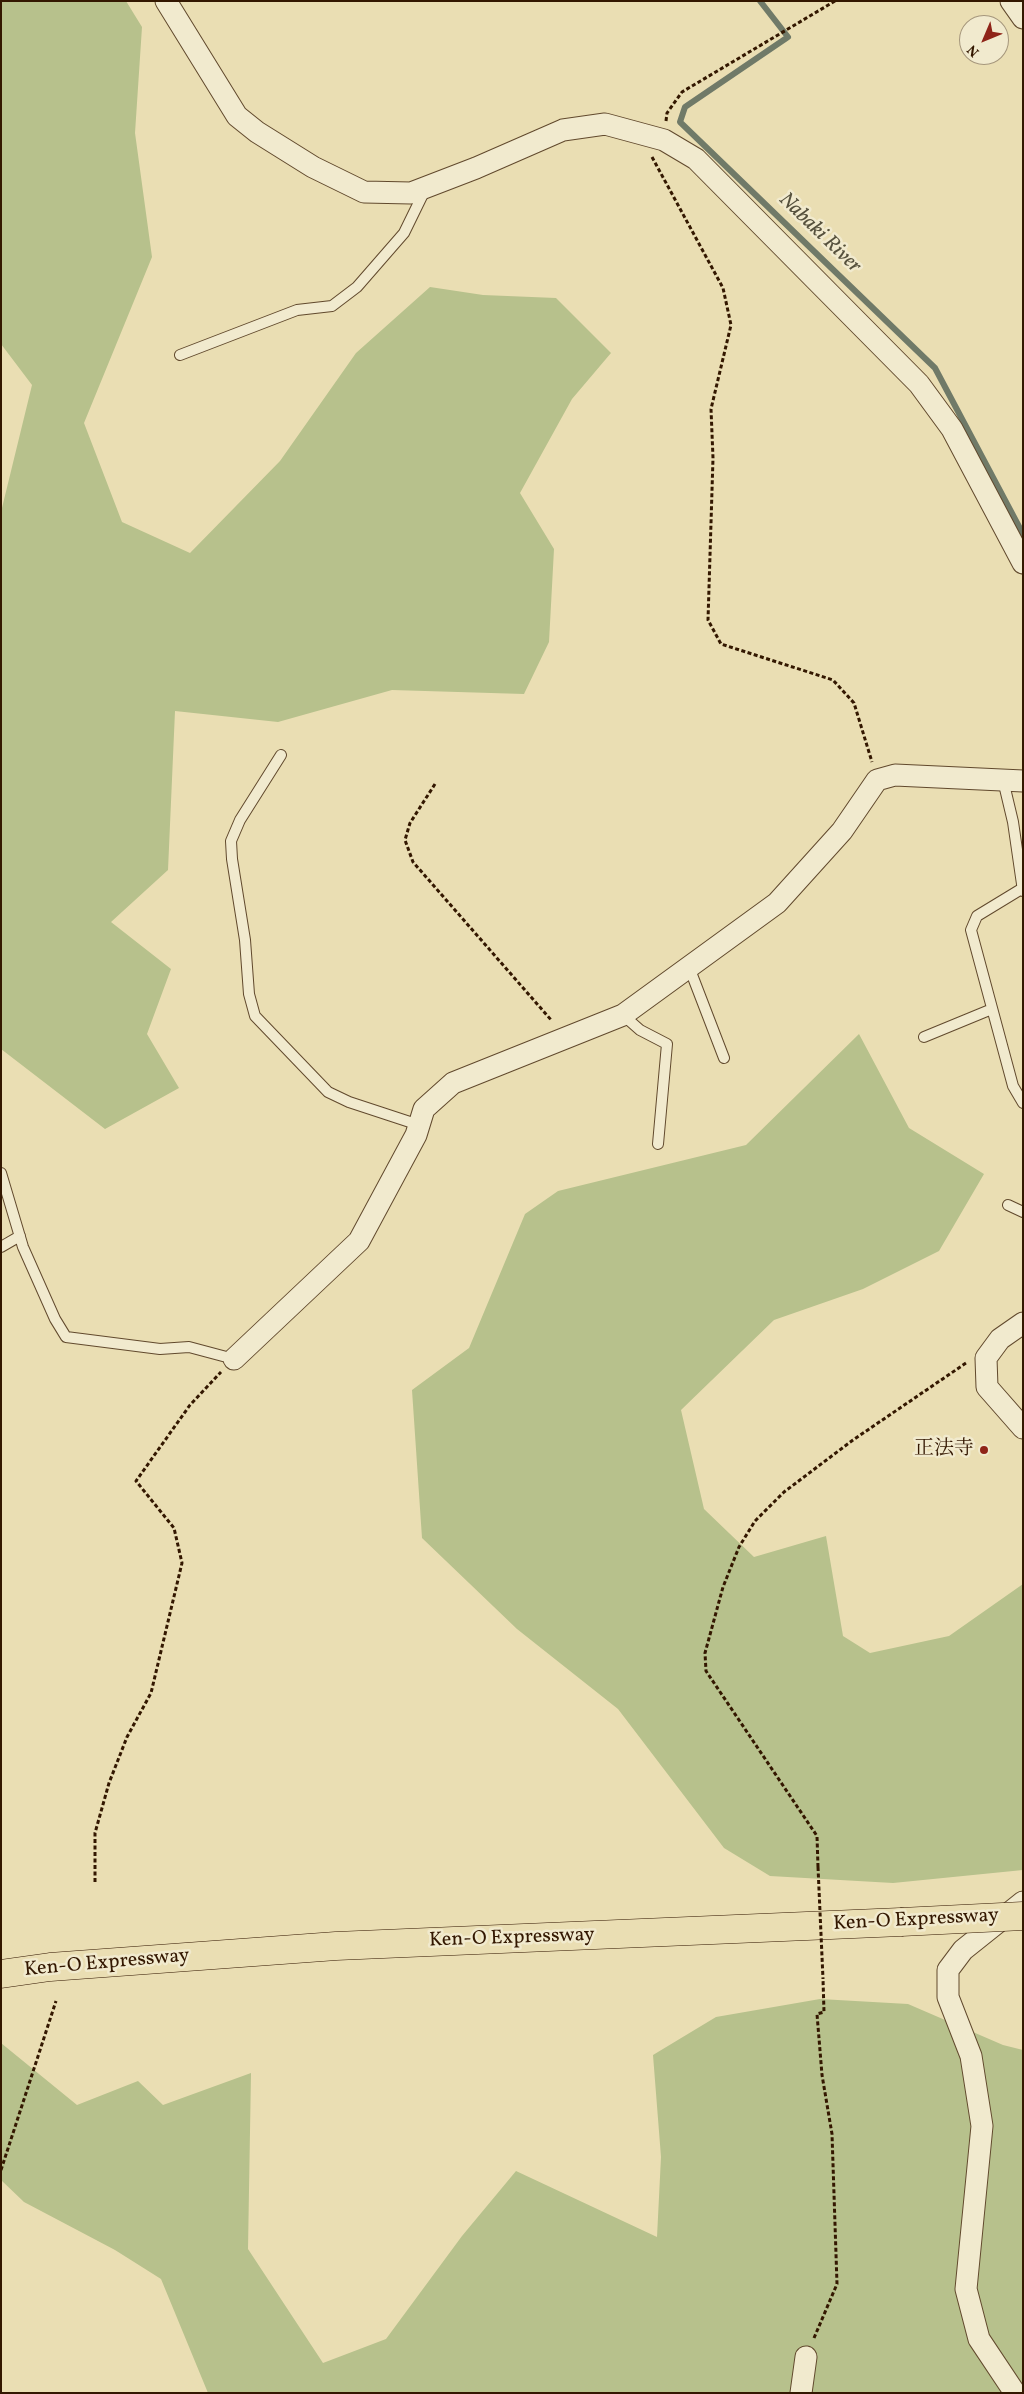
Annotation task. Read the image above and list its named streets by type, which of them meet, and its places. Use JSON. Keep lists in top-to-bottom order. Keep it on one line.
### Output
{"streets":{"highway":["Ken-O Expressway"]},"water":["Nabaki River"],"places":["正法寺"],"north":"bottom left"}
